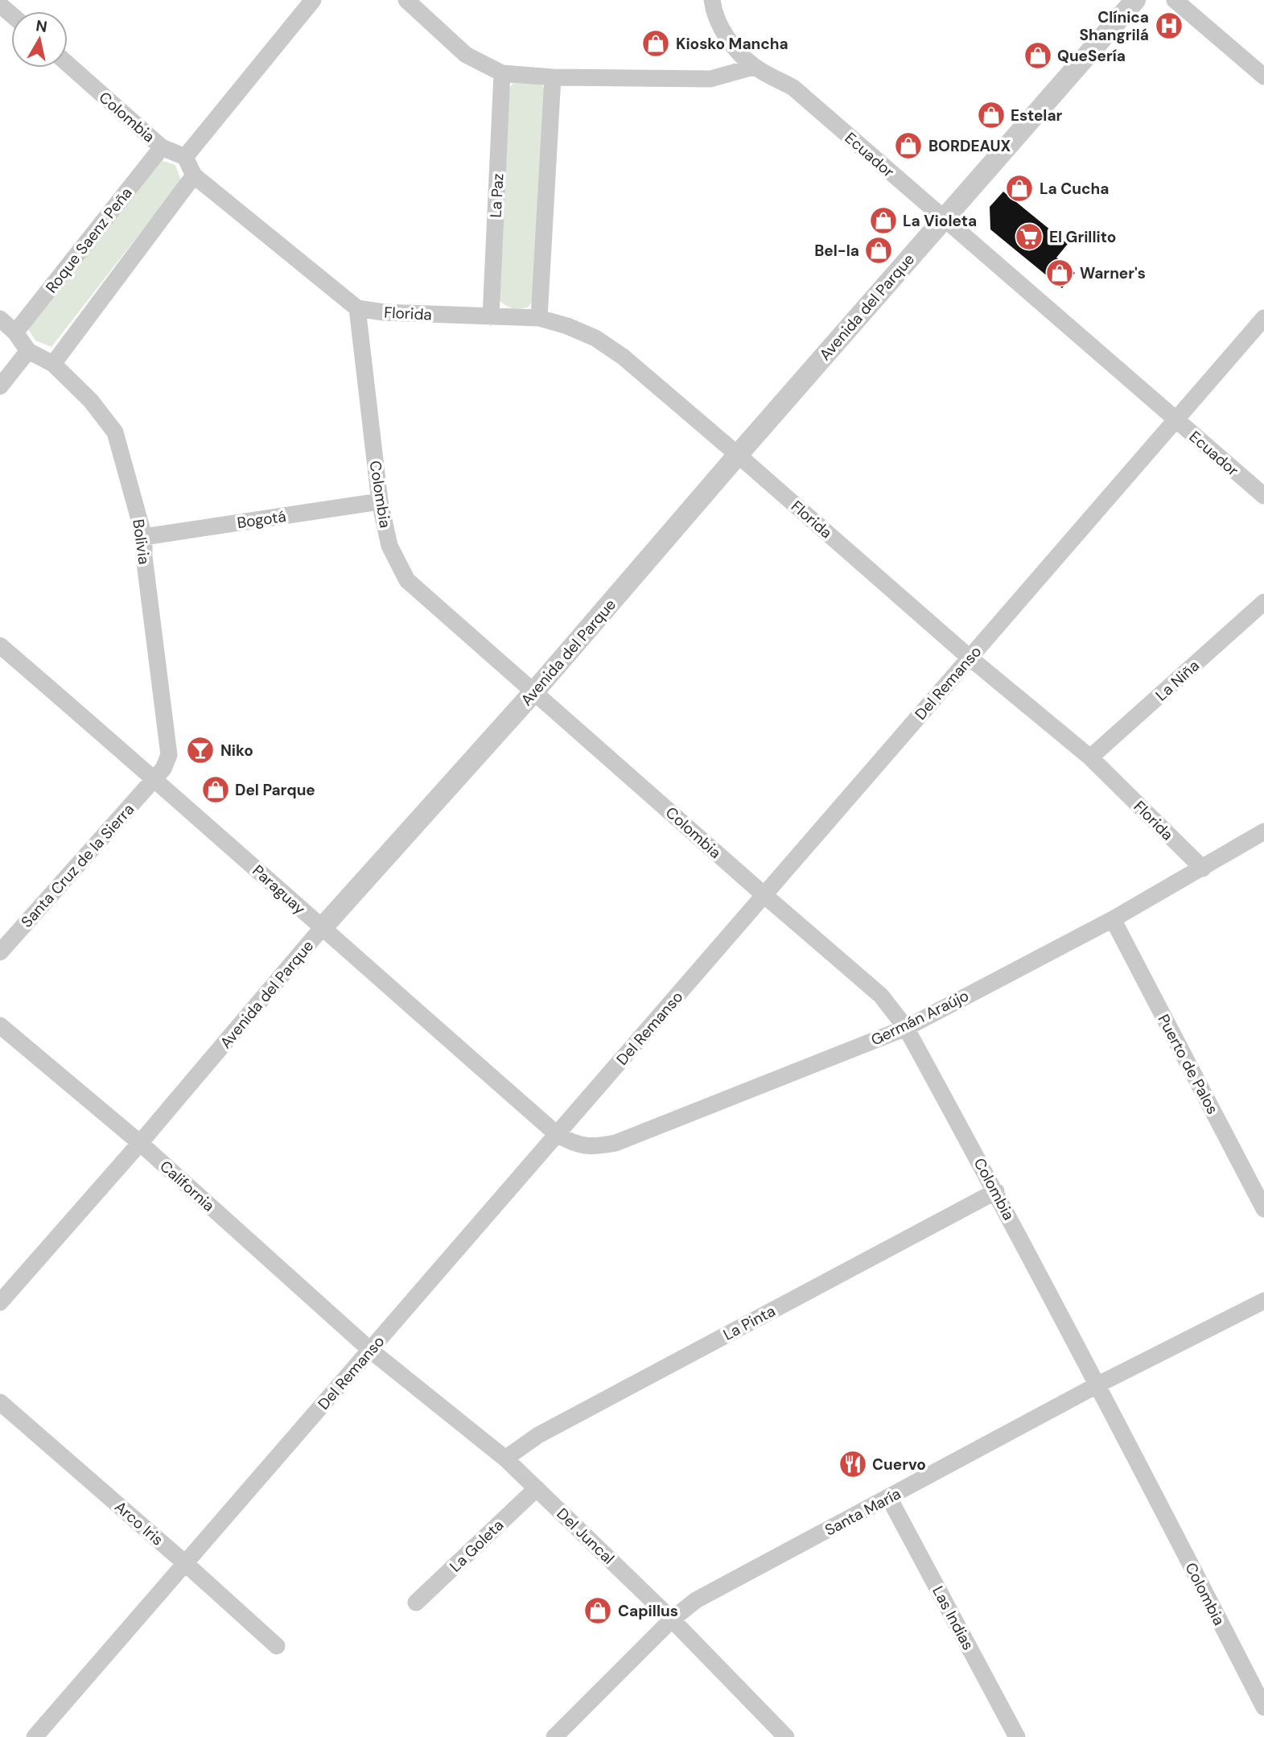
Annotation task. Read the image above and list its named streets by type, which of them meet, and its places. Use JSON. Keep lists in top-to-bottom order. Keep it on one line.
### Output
{"streets":{"street":["Colombia","Ecuador","La Paz","Roque Saenz Peña","Avenida del Parque","Florida","Bogotá","Bolivia","La Niña","Del Remanso","Santa Cruz de la Sierra","Paraguay","Germán Araújo","Puerto de Palos","California","La Pinta","Santa María","Arco Iris","Del Juncal","La Goleta","Las Indias"]},"crossings":[["Colombia","Roque Saenz Peña"],["Colombia","Avenida del Parque"],["Colombia","Florida"],["Colombia","Bogotá"],["Colombia","Del Remanso"],["Colombia","Germán Araújo"],["Colombia","La Pinta"],["Colombia","Santa María"],["Ecuador","Avenida del Parque"],["Ecuador","Del Remanso"],["La Paz","Florida"],["Roque Saenz Peña","Bolivia"],["Avenida del Parque","Florida"],["Avenida del Parque","Paraguay"],["Avenida del Parque","California"],["Florida","La Niña"],["Florida","Del Remanso"],["Florida","Germán Araújo"],["Bogotá","Bolivia"],["Bolivia","Santa Cruz de la Sierra"],["Bolivia","Paraguay"],["Del Remanso","Paraguay"],["Del Remanso","Germán Araújo"],["Del Remanso","California"],["Del Remanso","Arco Iris"],["Del Remanso","Del Juncal"],["Santa Cruz de la Sierra","Paraguay"],["Paraguay","Germán Araújo"],["Germán Araújo","Puerto de Palos"],["California","Del Juncal"],["La Pinta","Del Juncal"],["Santa María","Del Juncal"],["Santa María","Las Indias"],["Del Juncal","La Goleta"]],"places":{"hospital":["Clínica Shangrilá"],"shop":["Kiosko Mancha","QueSería","Estelar","BORDEAUX","La Cucha","La Violeta","Bel-la","Warner's","Del Parque","Capillus"],"supermarket":["El Grillito"],"bar":["Niko"],"restaurant":["Cuervo"]},"north":"top"}
